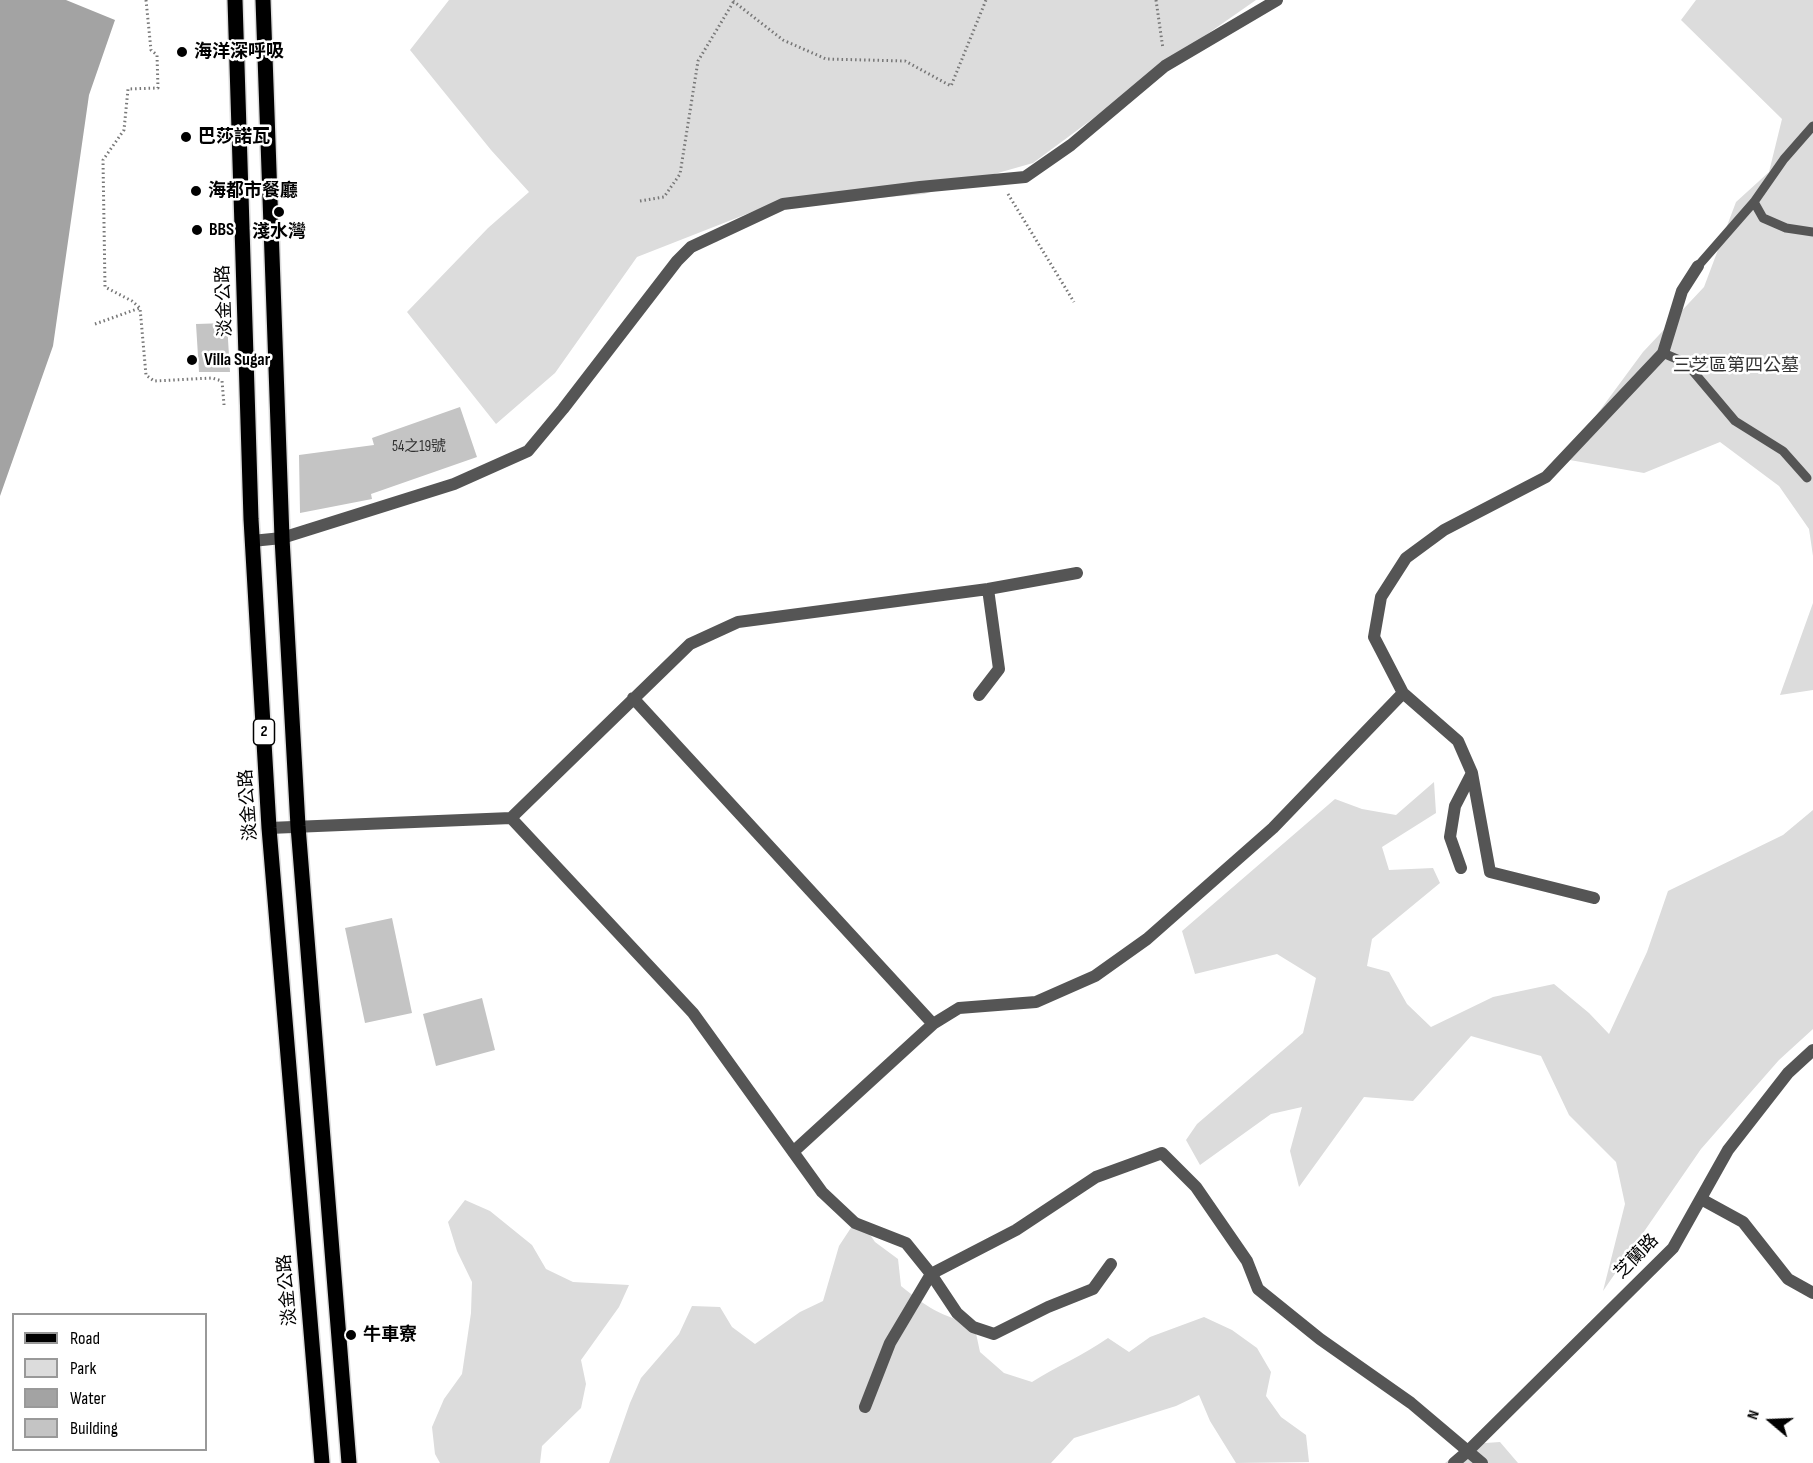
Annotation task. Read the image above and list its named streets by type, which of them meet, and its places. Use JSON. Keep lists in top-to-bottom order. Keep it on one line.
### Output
{"streets":{"main road":["淡金公路","2"],"street":["芝蘭路"]},"parks":["三芝區第四公墓"],"places":["海洋深呼吸","巴莎諾瓦","海都市餐廳","淺水灣","BBS","Villa Sugar","牛車寮"],"house_numbers":["54之19號"],"legend":["Road","Park","Water","Building"],"north":"left"}
